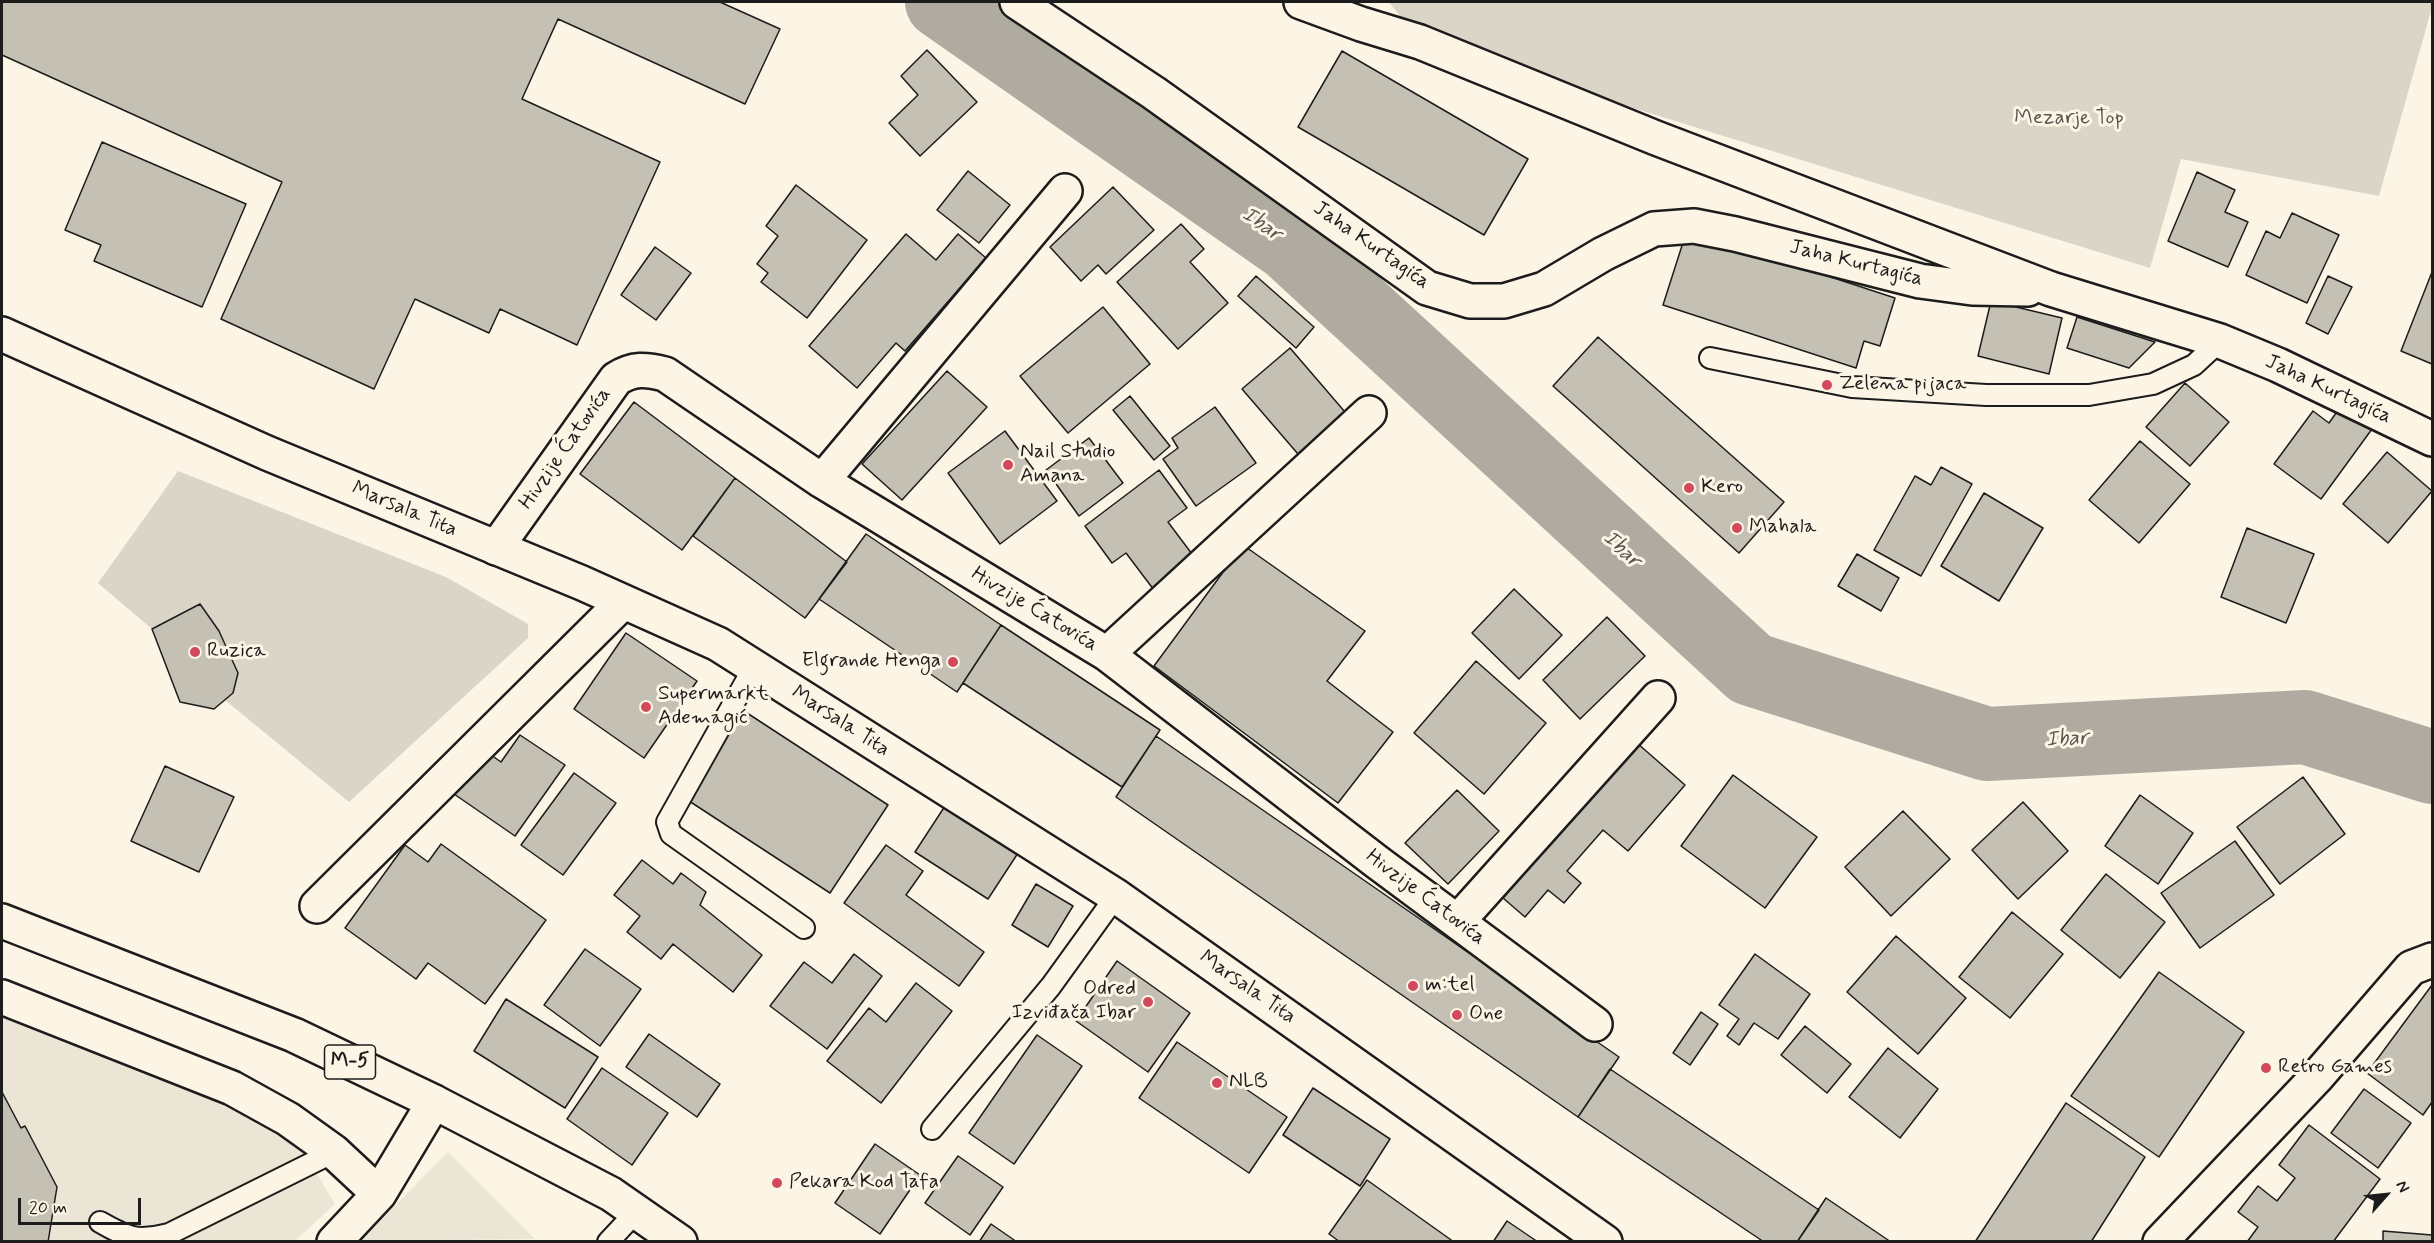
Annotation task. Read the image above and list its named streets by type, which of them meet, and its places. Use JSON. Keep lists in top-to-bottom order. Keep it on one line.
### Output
{"streets":{"street":["Jaha Kurtagića","Hivzije Ćatovića","Marsala Tita","M-5"]},"crossings":[["Hivzije Ćatovića","Marsala Tita"]],"water":["Ibar"],"parks":["Mezarje Top"],"places":["Zelena pijaca","Nail Studio Amana","Kero","Mahala","Ruzica","Elgrande Henga","Supermarkt Ademagić","m:tel","Odred Izviđača Ibar","One","Retro Games","NLB","Pekara Kod Tafa"],"scale_bar":"20 m","north":"top right"}
